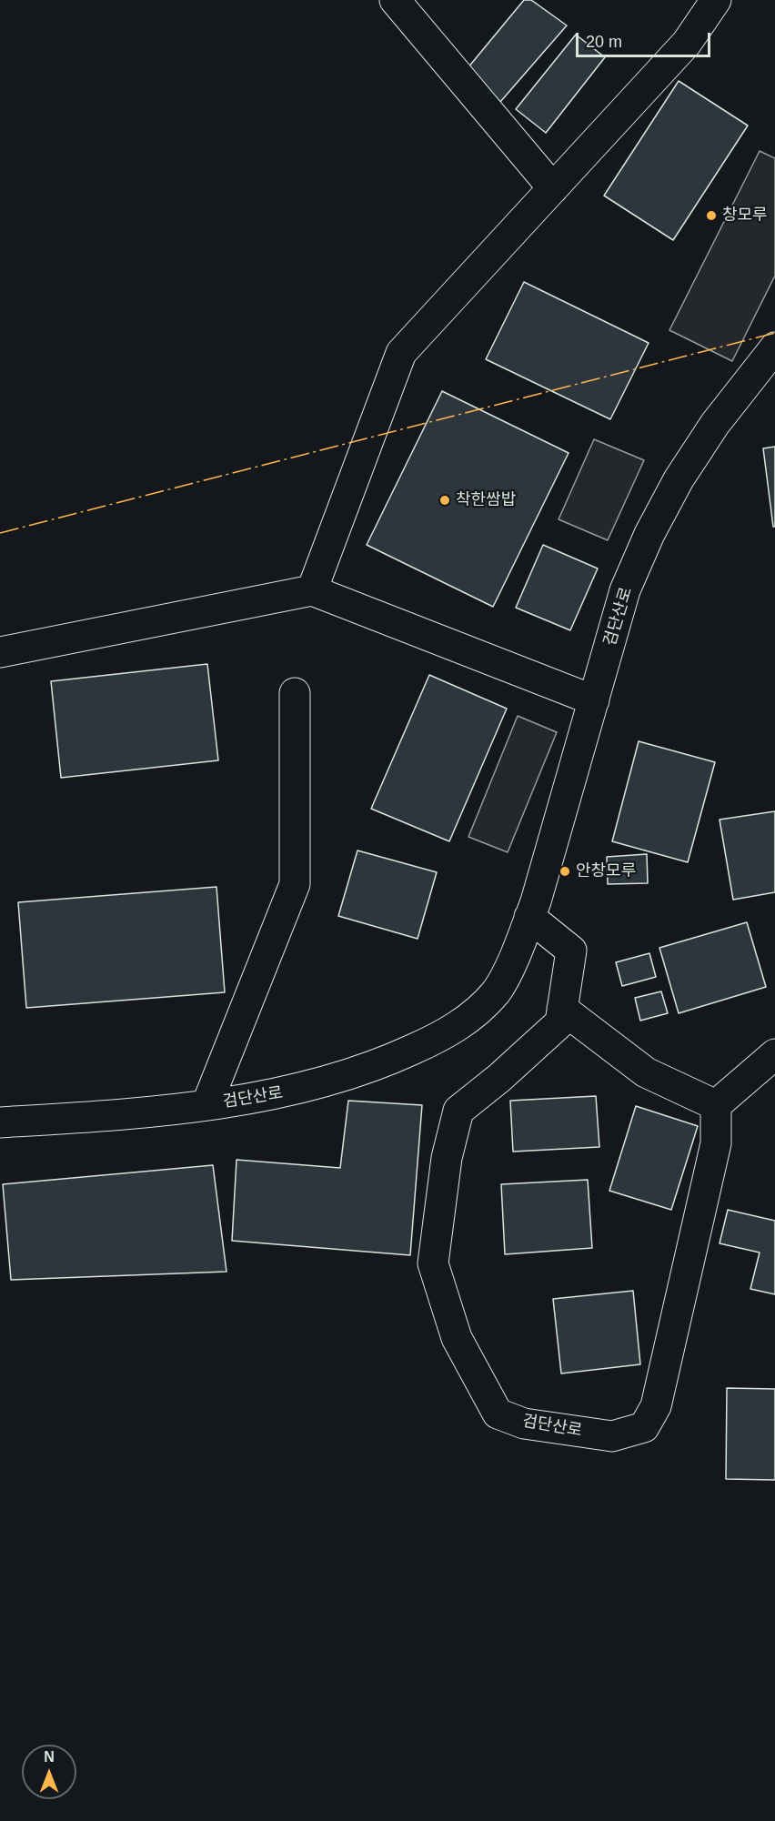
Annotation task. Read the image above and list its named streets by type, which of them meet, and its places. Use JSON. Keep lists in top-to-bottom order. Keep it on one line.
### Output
{"streets":{"street":["검단산로"]},"places":["창모루","착한쌈밥","안창모루"],"scale_bar":"20 m","north":"top"}
